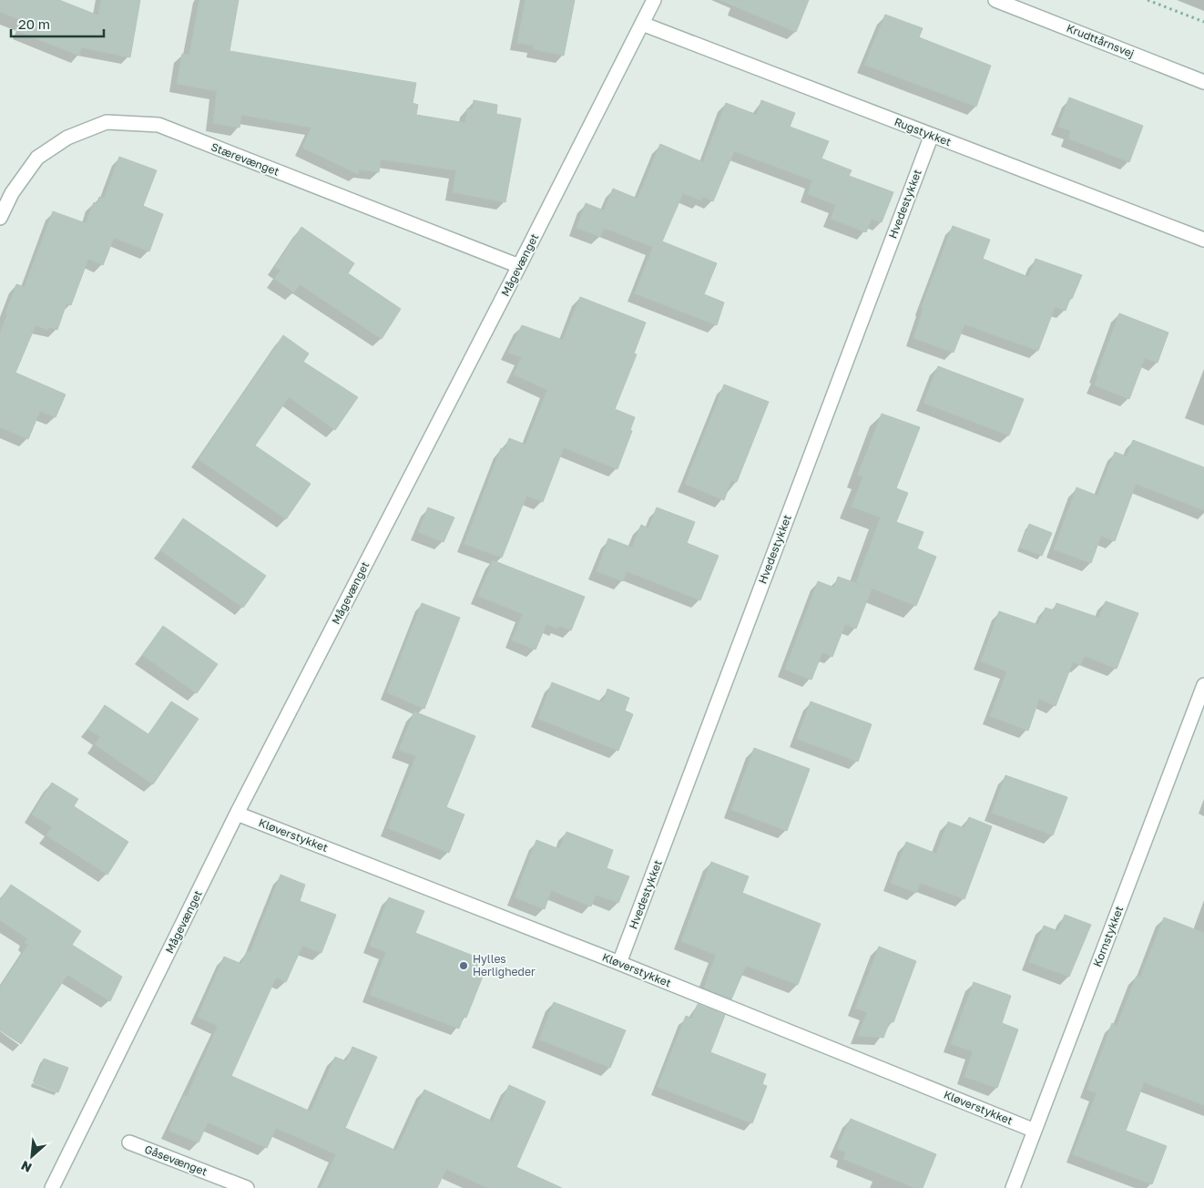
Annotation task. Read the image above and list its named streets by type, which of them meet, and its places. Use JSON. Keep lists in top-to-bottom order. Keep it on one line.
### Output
{"streets":{"street":["Krudttårnsvej","Rugstykket","Stærevænget","Hvedestykket","Mågevænget","Kløverstykket","Kornstykket","Gåsevænget"]},"crossings":[["Rugstykket","Hvedestykket"],["Rugstykket","Mågevænget"],["Stærevænget","Mågevænget"],["Hvedestykket","Kløverstykket"],["Mågevænget","Kløverstykket"],["Kløverstykket","Kornstykket"]],"places":["Hylles Herligheder"],"scale_bar":"20 m","north":"bottom left"}
